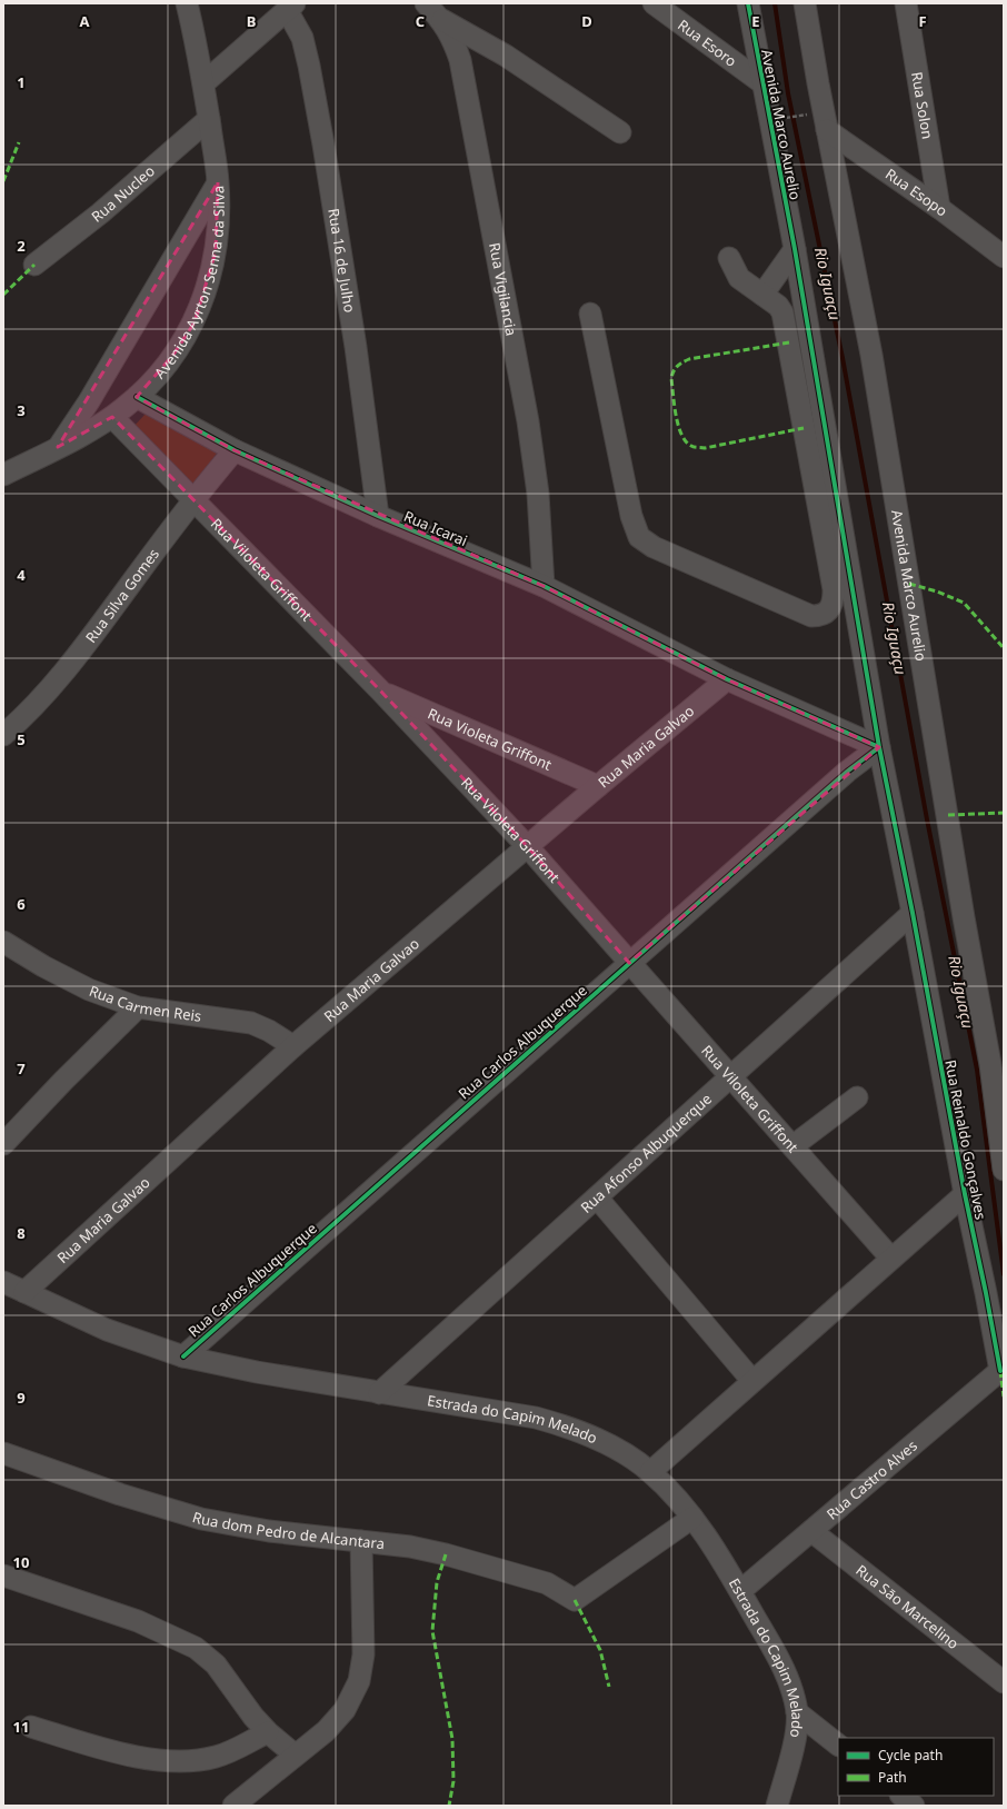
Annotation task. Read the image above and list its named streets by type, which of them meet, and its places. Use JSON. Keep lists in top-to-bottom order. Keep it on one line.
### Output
{"streets":{"street":["Rua Esoro","Rua Solon","Avenida Marco Aurelio","Rua Esopo","Rua Nucleo","Rua 16 de Julho","Avenida Ayrton Senna da Silva","Rua Vigilancia","Rua Icarai","Rua Viloleta Griffont","Rua Silva Gomes","Rua Violeta Griffont","Rua Maria Galvao","Rua Carmen Reis","Rua Carlos Albuquerque","Rua Reinaldo Gonçalves","Rua Afonso Albuquerque","Estrada do Capim Melado","Rua Castro Alves","Rua dom Pedro de Alcantara","Rua Sāo Marcelino"]},"crossings":[["Rua Esoro","Avenida Marco Aurelio"],["Rua Solon","Rua Esopo"],["Avenida Marco Aurelio","Rua Esopo"],["Avenida Marco Aurelio","Rua Icarai"],["Avenida Marco Aurelio","Rua Carlos Albuquerque"],["Avenida Marco Aurelio","Rua Reinaldo Gonçalves"],["Rua Nucleo","Avenida Ayrton Senna da Silva"],["Rua 16 de Julho","Rua Icarai"],["Avenida Ayrton Senna da Silva","Rua Icarai"],["Avenida Ayrton Senna da Silva","Rua Viloleta Griffont"],["Rua Vigilancia","Rua Icarai"],["Rua Icarai","Rua Silva Gomes"],["Rua Icarai","Rua Maria Galvao"],["Rua Icarai","Rua Carlos Albuquerque"],["Rua Icarai","Rua Reinaldo Gonçalves"],["Rua Viloleta Griffont","Rua Silva Gomes"],["Rua Viloleta Griffont","Rua Violeta Griffont"],["Rua Viloleta Griffont","Rua Maria Galvao"],["Rua Viloleta Griffont","Rua Carlos Albuquerque"],["Rua Viloleta Griffont","Rua Afonso Albuquerque"],["Rua Violeta Griffont","Rua Maria Galvao"],["Rua Maria Galvao","Rua Carmen Reis"],["Rua Maria Galvao","Estrada do Capim Melado"],["Rua Carlos Albuquerque","Rua Reinaldo Gonçalves"],["Rua Carlos Albuquerque","Estrada do Capim Melado"],["Rua Reinaldo Gonçalves","Rua Afonso Albuquerque"],["Rua Reinaldo Gonçalves","Rua Castro Alves"],["Rua Afonso Albuquerque","Estrada do Capim Melado"],["Estrada do Capim Melado","Rua Castro Alves"],["Estrada do Capim Melado","Rua dom Pedro de Alcantara"],["Rua Castro Alves","Rua Sāo Marcelino"]],"water":["Rio Iguaçu"],"legend":["Cycle path","Path"],"grid":{"columns":["A","B","C","D","E","F"],"rows":["1","2","3","4","5","6","7","8","9","10","11"]}}
